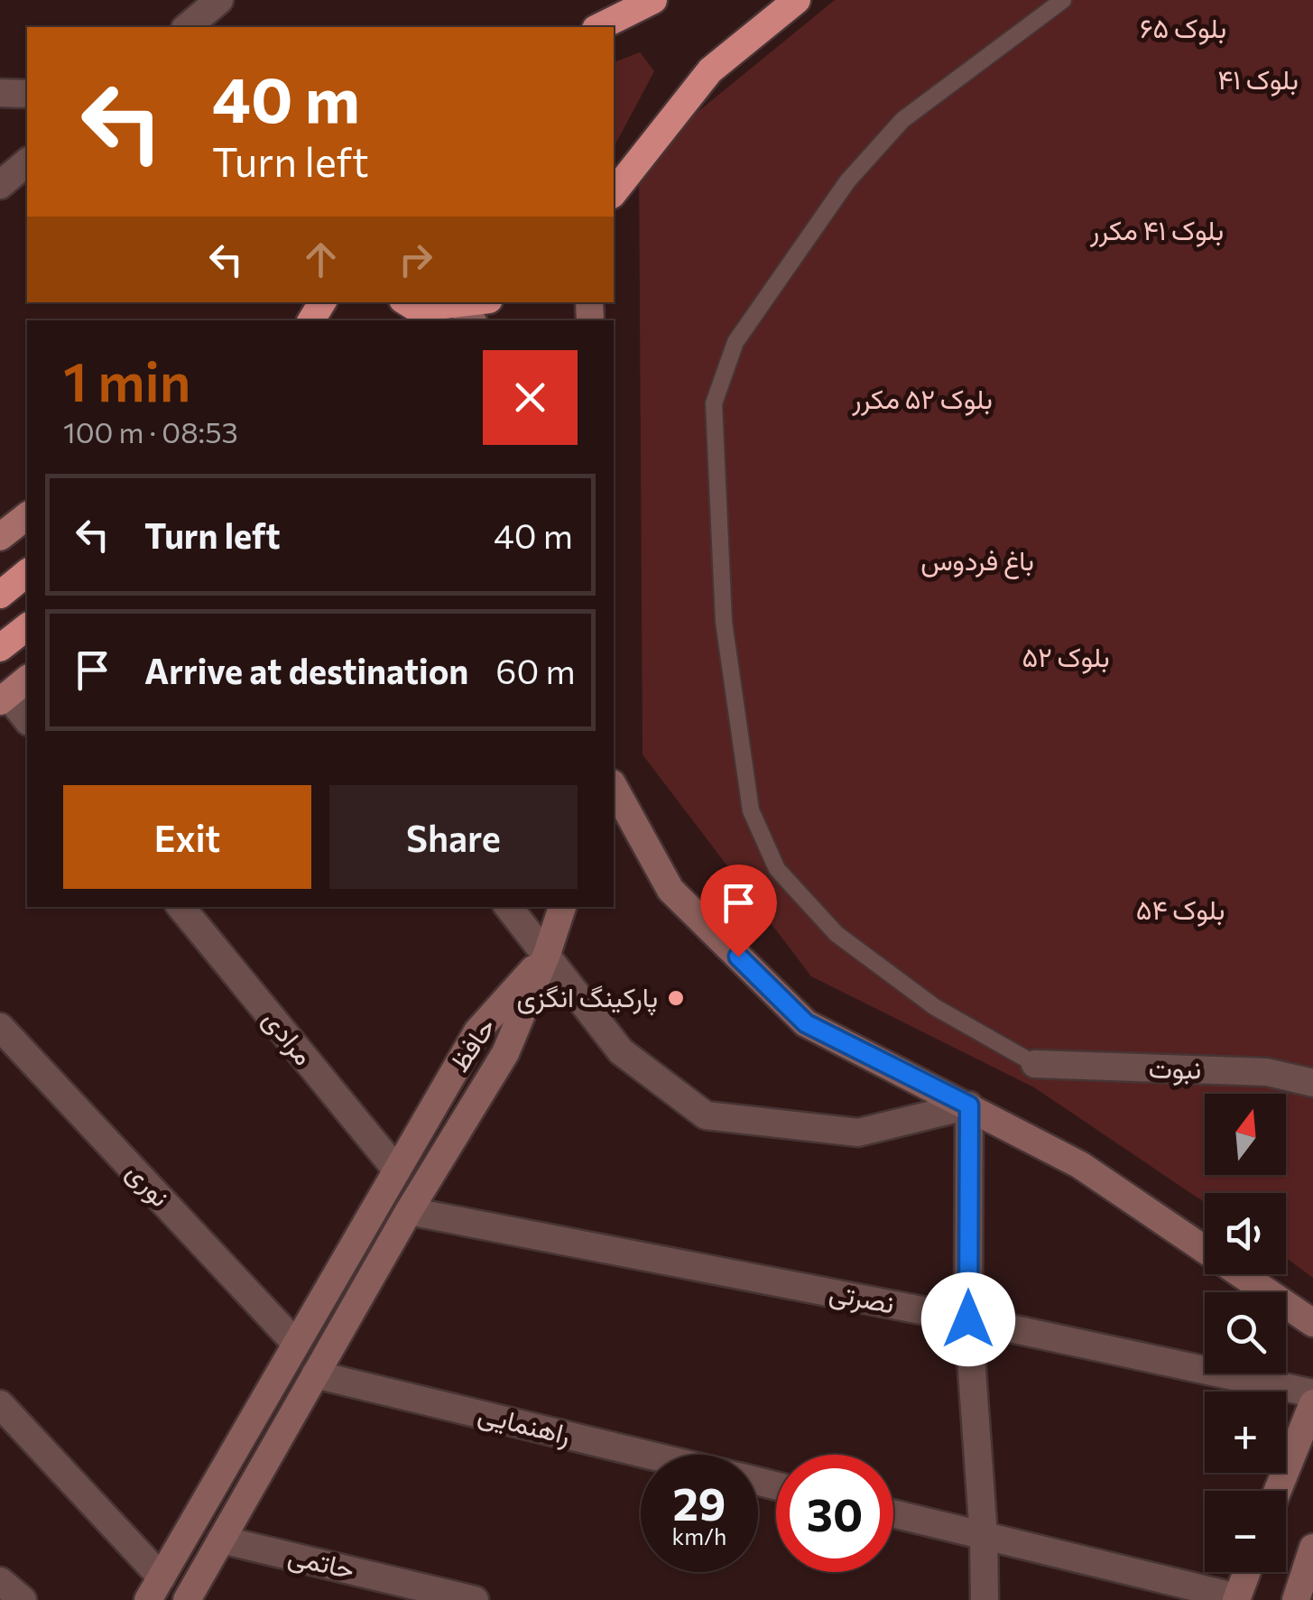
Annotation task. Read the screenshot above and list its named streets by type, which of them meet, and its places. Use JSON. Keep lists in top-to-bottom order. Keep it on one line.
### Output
{"streets":{"street":["مرادی","حافظ","نبوت","نوری","نصرتی","راهنمایی","حاتمی"]},"crossings":[["مرادی","حافظ"],["حافظ","نوری"],["حافظ","نصرتی"],["حافظ","راهنمایی"],["حافظ","حاتمی"]],"parks":["بلوک ۶۵","بلوک ۴۱","بلوک ۴۱ مکرر","بلوک ۵۲ مکرر","باغ فردوس","بلوک ۵۲","بلوک ۵۴"],"places":["پارکینگ انگزی"],"north":"top","page":{"turn":["40 m","Turn left"],"heading":["1 min","100 m · 08:53"],"list":[{"name":"Turn left","value":"40 m"},{"name":"Arrive at destination","value":"60 m"}],"buttons":["Exit","Share"],"map_buttons":["+","−"],"speed":"29 km/h","limit":"30"}}
